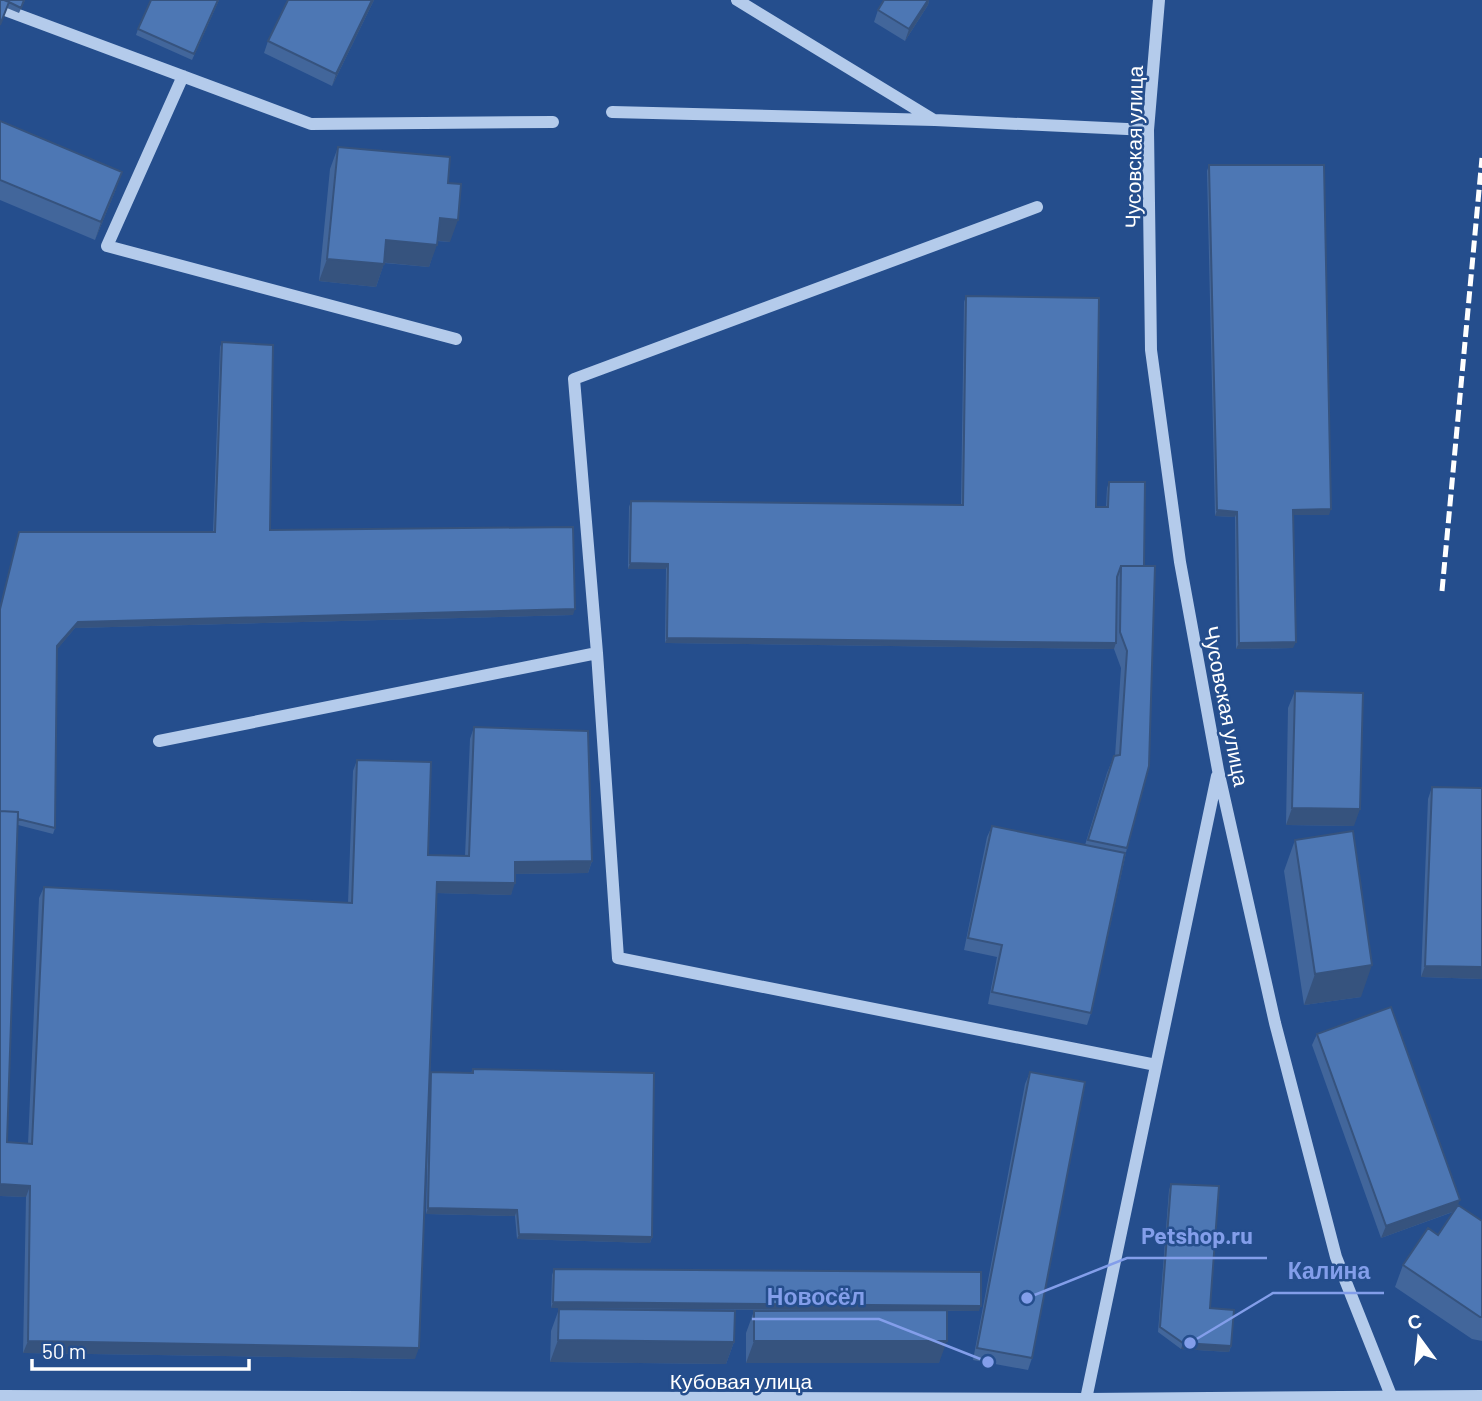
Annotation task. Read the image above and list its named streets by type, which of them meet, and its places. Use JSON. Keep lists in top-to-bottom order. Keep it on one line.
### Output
{"streets":{"street":["Чусовская улица","Кубовая улица"]},"crossings":[["Чусовская улица","Кубовая улица"]],"places":["Petshop.ru","Калина","Новосёл"],"scale_bar":"50 m","north":"top"}
